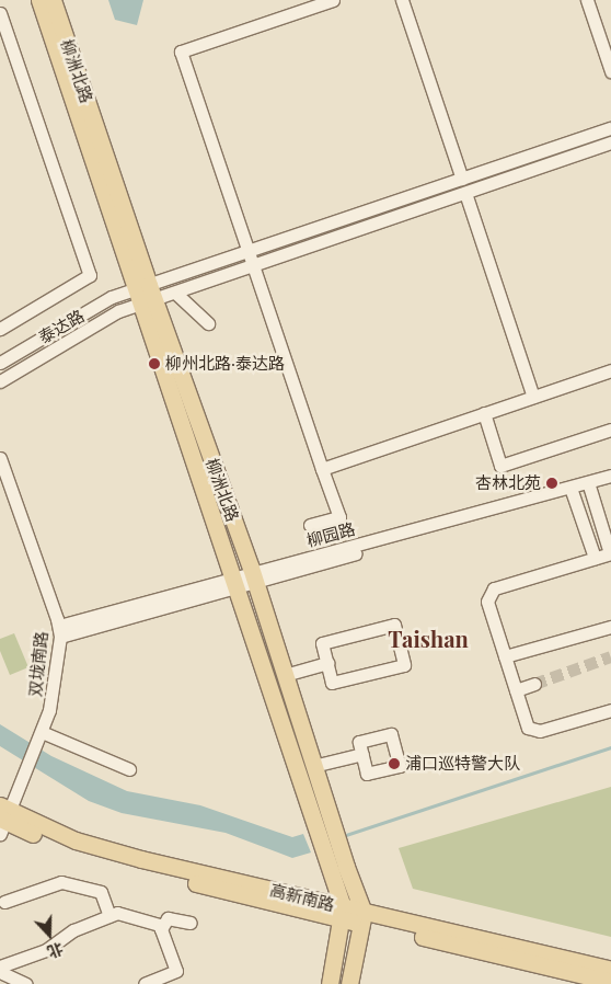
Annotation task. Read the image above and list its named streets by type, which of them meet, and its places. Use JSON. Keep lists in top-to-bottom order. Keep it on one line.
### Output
{"streets":{"main road":["柳洲北路","高新南路"],"street":["泰达路","柳园路","双垅南路"]},"crossings":[["柳洲北路","泰达路"],["柳洲北路","柳园路"],["柳洲北路","高新南路"],["柳园路","双垅南路"],["双垅南路","高新南路"]],"districts":["Taishan"],"places":["柳州北路·泰达路","杏林北苑","浦口巡特警大队"],"north":"bottom"}
